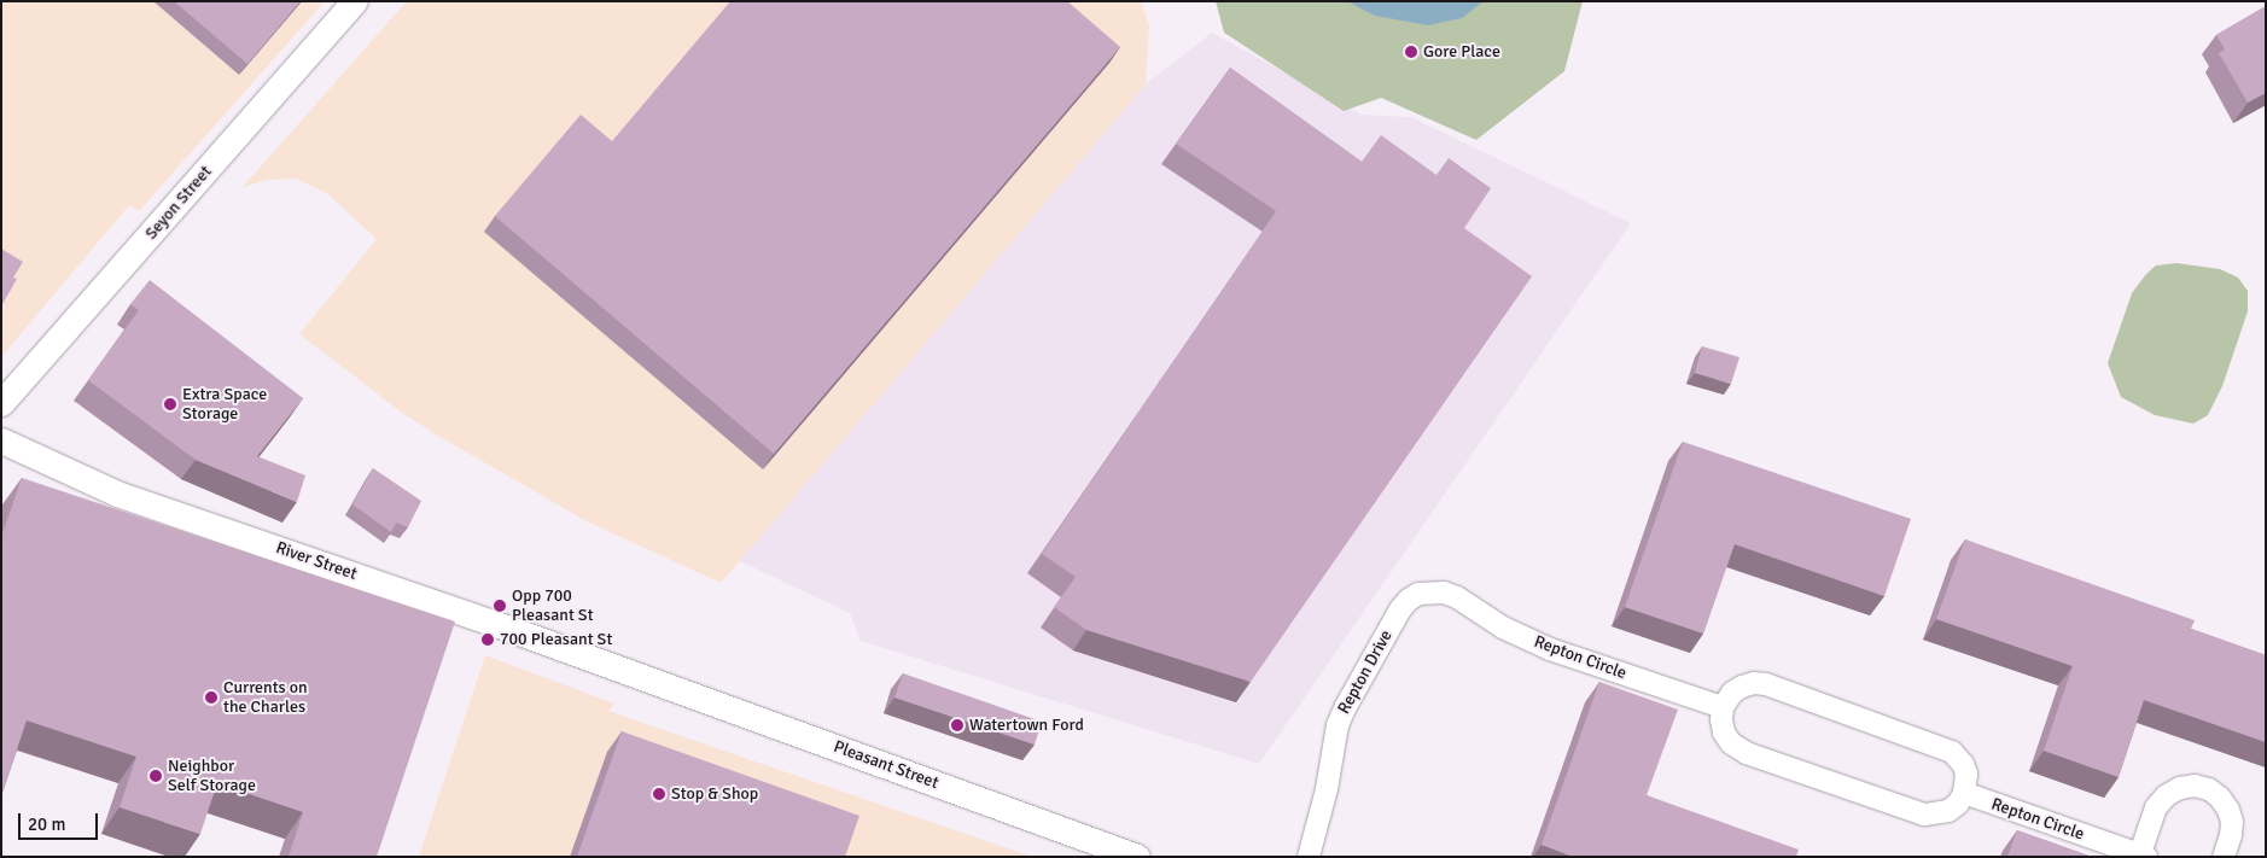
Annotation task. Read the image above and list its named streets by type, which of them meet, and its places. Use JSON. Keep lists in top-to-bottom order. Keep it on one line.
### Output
{"streets":{"street":["Seyon Street","River Street","Repton Circle","Repton Drive","Pleasant Street"]},"crossings":[["River Street","Pleasant Street"],["Repton Circle","Repton Drive"]],"places":["Gore Place","Extra Space Storage","Opp 700 Pleasant St","700 Pleasant St","Currents on the Charles","Watertown Ford","Neighbor Self Storage","Stop & Shop"],"scale_bar":"20 m"}
